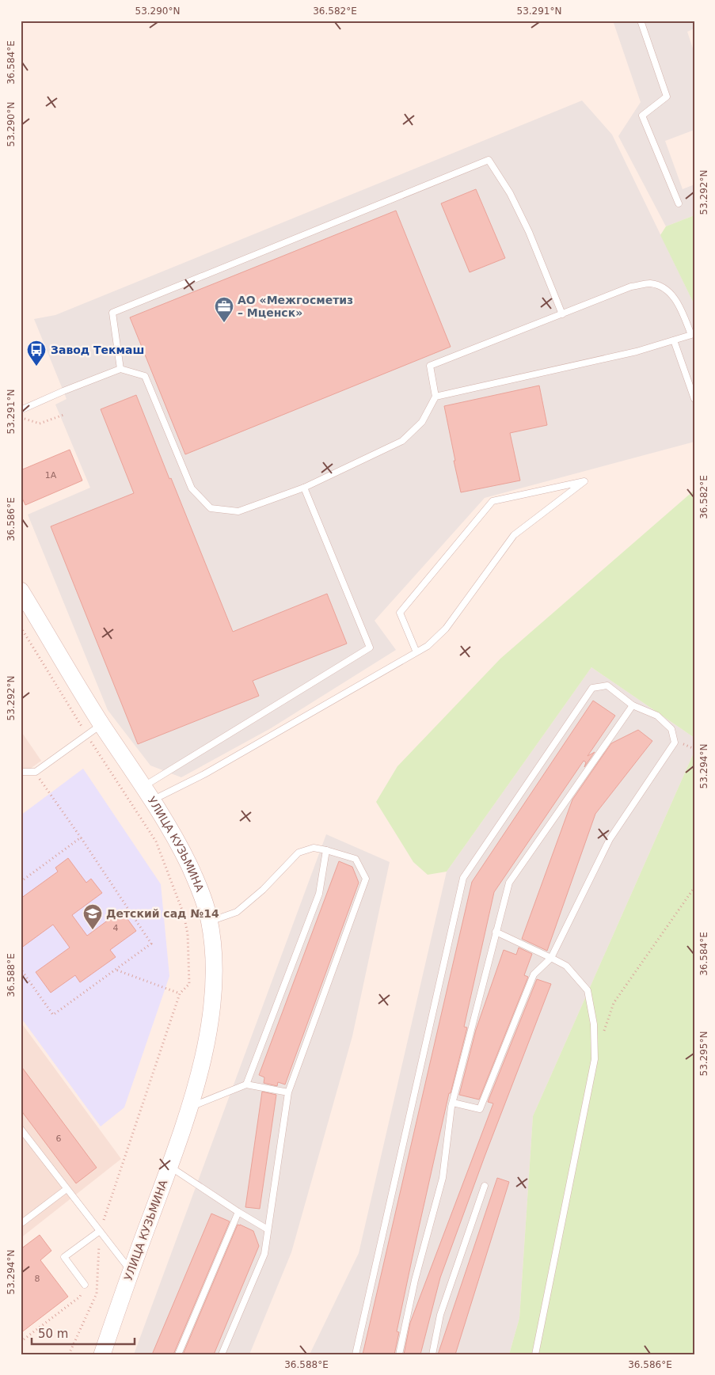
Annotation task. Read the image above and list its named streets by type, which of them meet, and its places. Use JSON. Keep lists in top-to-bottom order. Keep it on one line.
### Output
{"streets":{"main road":["УЛИЦА КУЗЬМИНА"]},"places":{"office":["АО «Межгосметиз – Мценск»"],"bus stop":["Завод Текмаш"],"school or university":["Детский сад №14"]},"house_numbers":["1А","4","6","8"],"scale_bar":"50 m","coordinates":["53.290°N","36.582°E","53.291°N","36.584°E","53.292°N","36.586°E","53.294°N","36.588°E","53.295°N"]}
